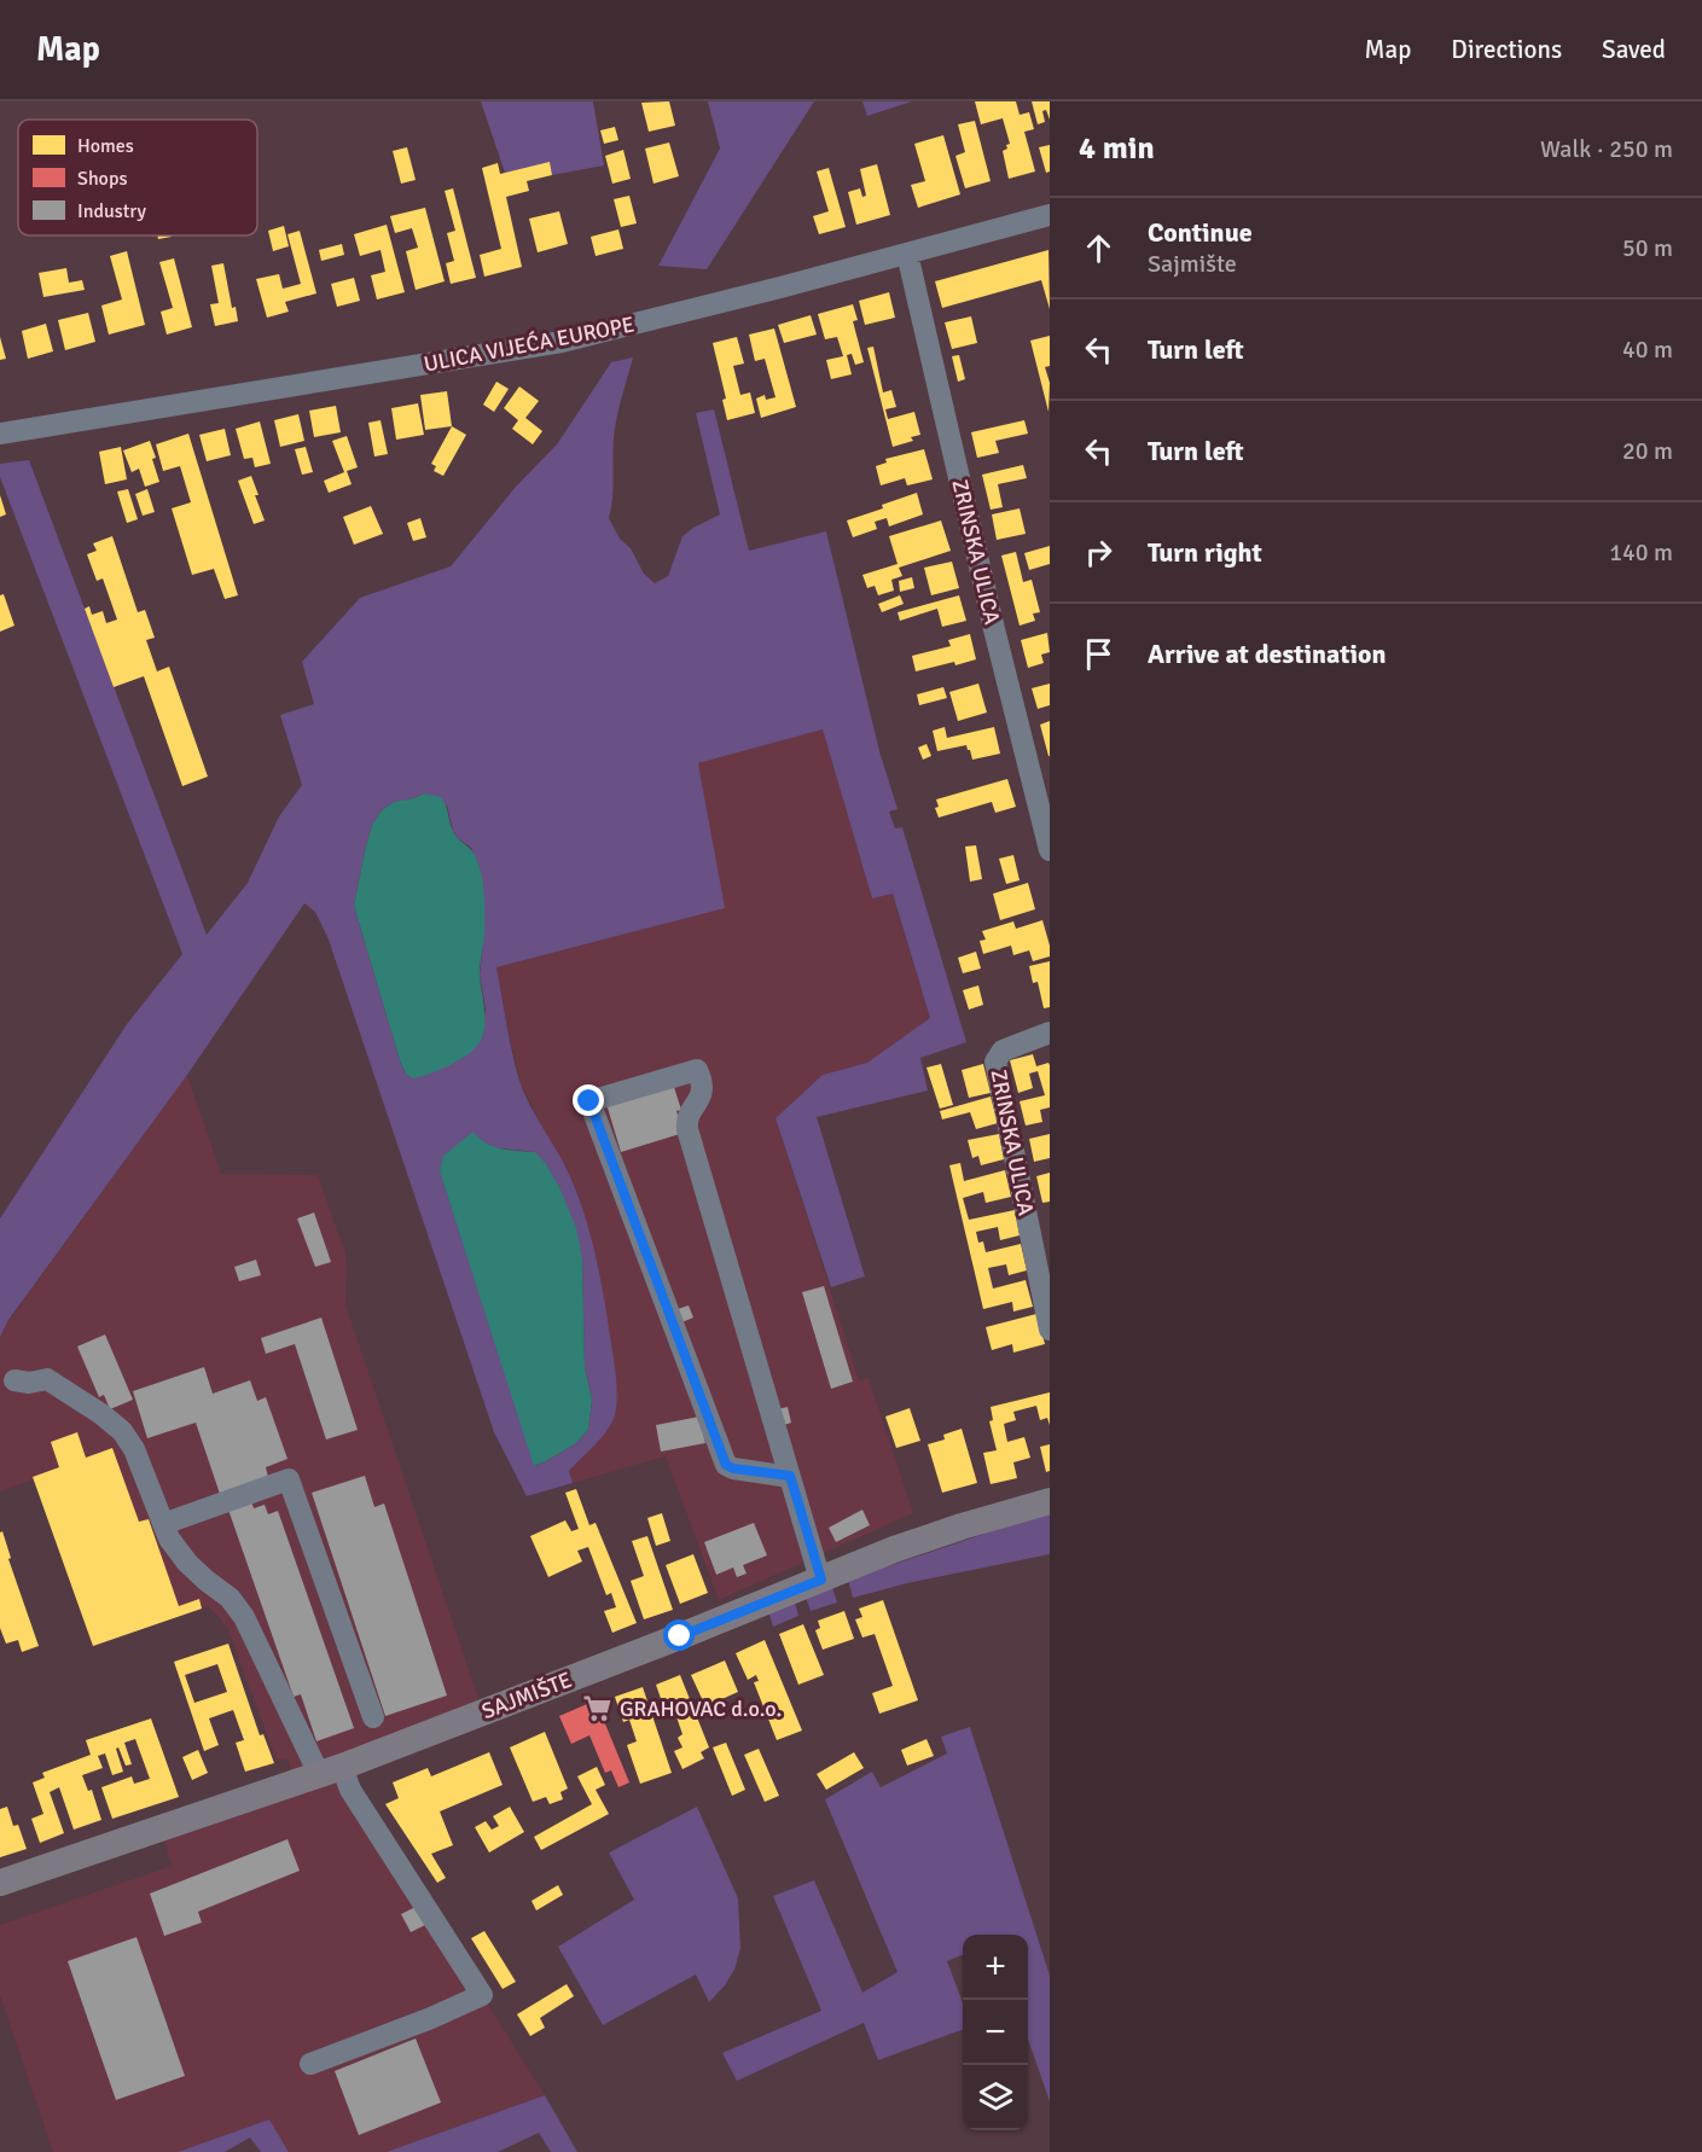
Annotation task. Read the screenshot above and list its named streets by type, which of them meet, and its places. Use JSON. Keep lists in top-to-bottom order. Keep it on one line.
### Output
{"streets":{"main road":["SAJMIŠTE"],"street":["ULICA VIJEĆA EUROPE","ZRINSKA ULICA"]},"crossings":[["ULICA VIJEĆA EUROPE","ZRINSKA ULICA"]],"places":{"supermarket":["GRAHOVAC d.o.o."]},"legend":["Homes","Shops","Industry"],"page":{"header":"Map","nav":["Map","Directions","Saved"],"heading":["4 min","Walk · 250 m"],"list":[["Continue","Sajmište","50 m"],["Turn left","40 m"],["Turn left","20 m"],["Turn right","140 m"],"Arrive at destination"],"map_buttons":["+","−"]}}
